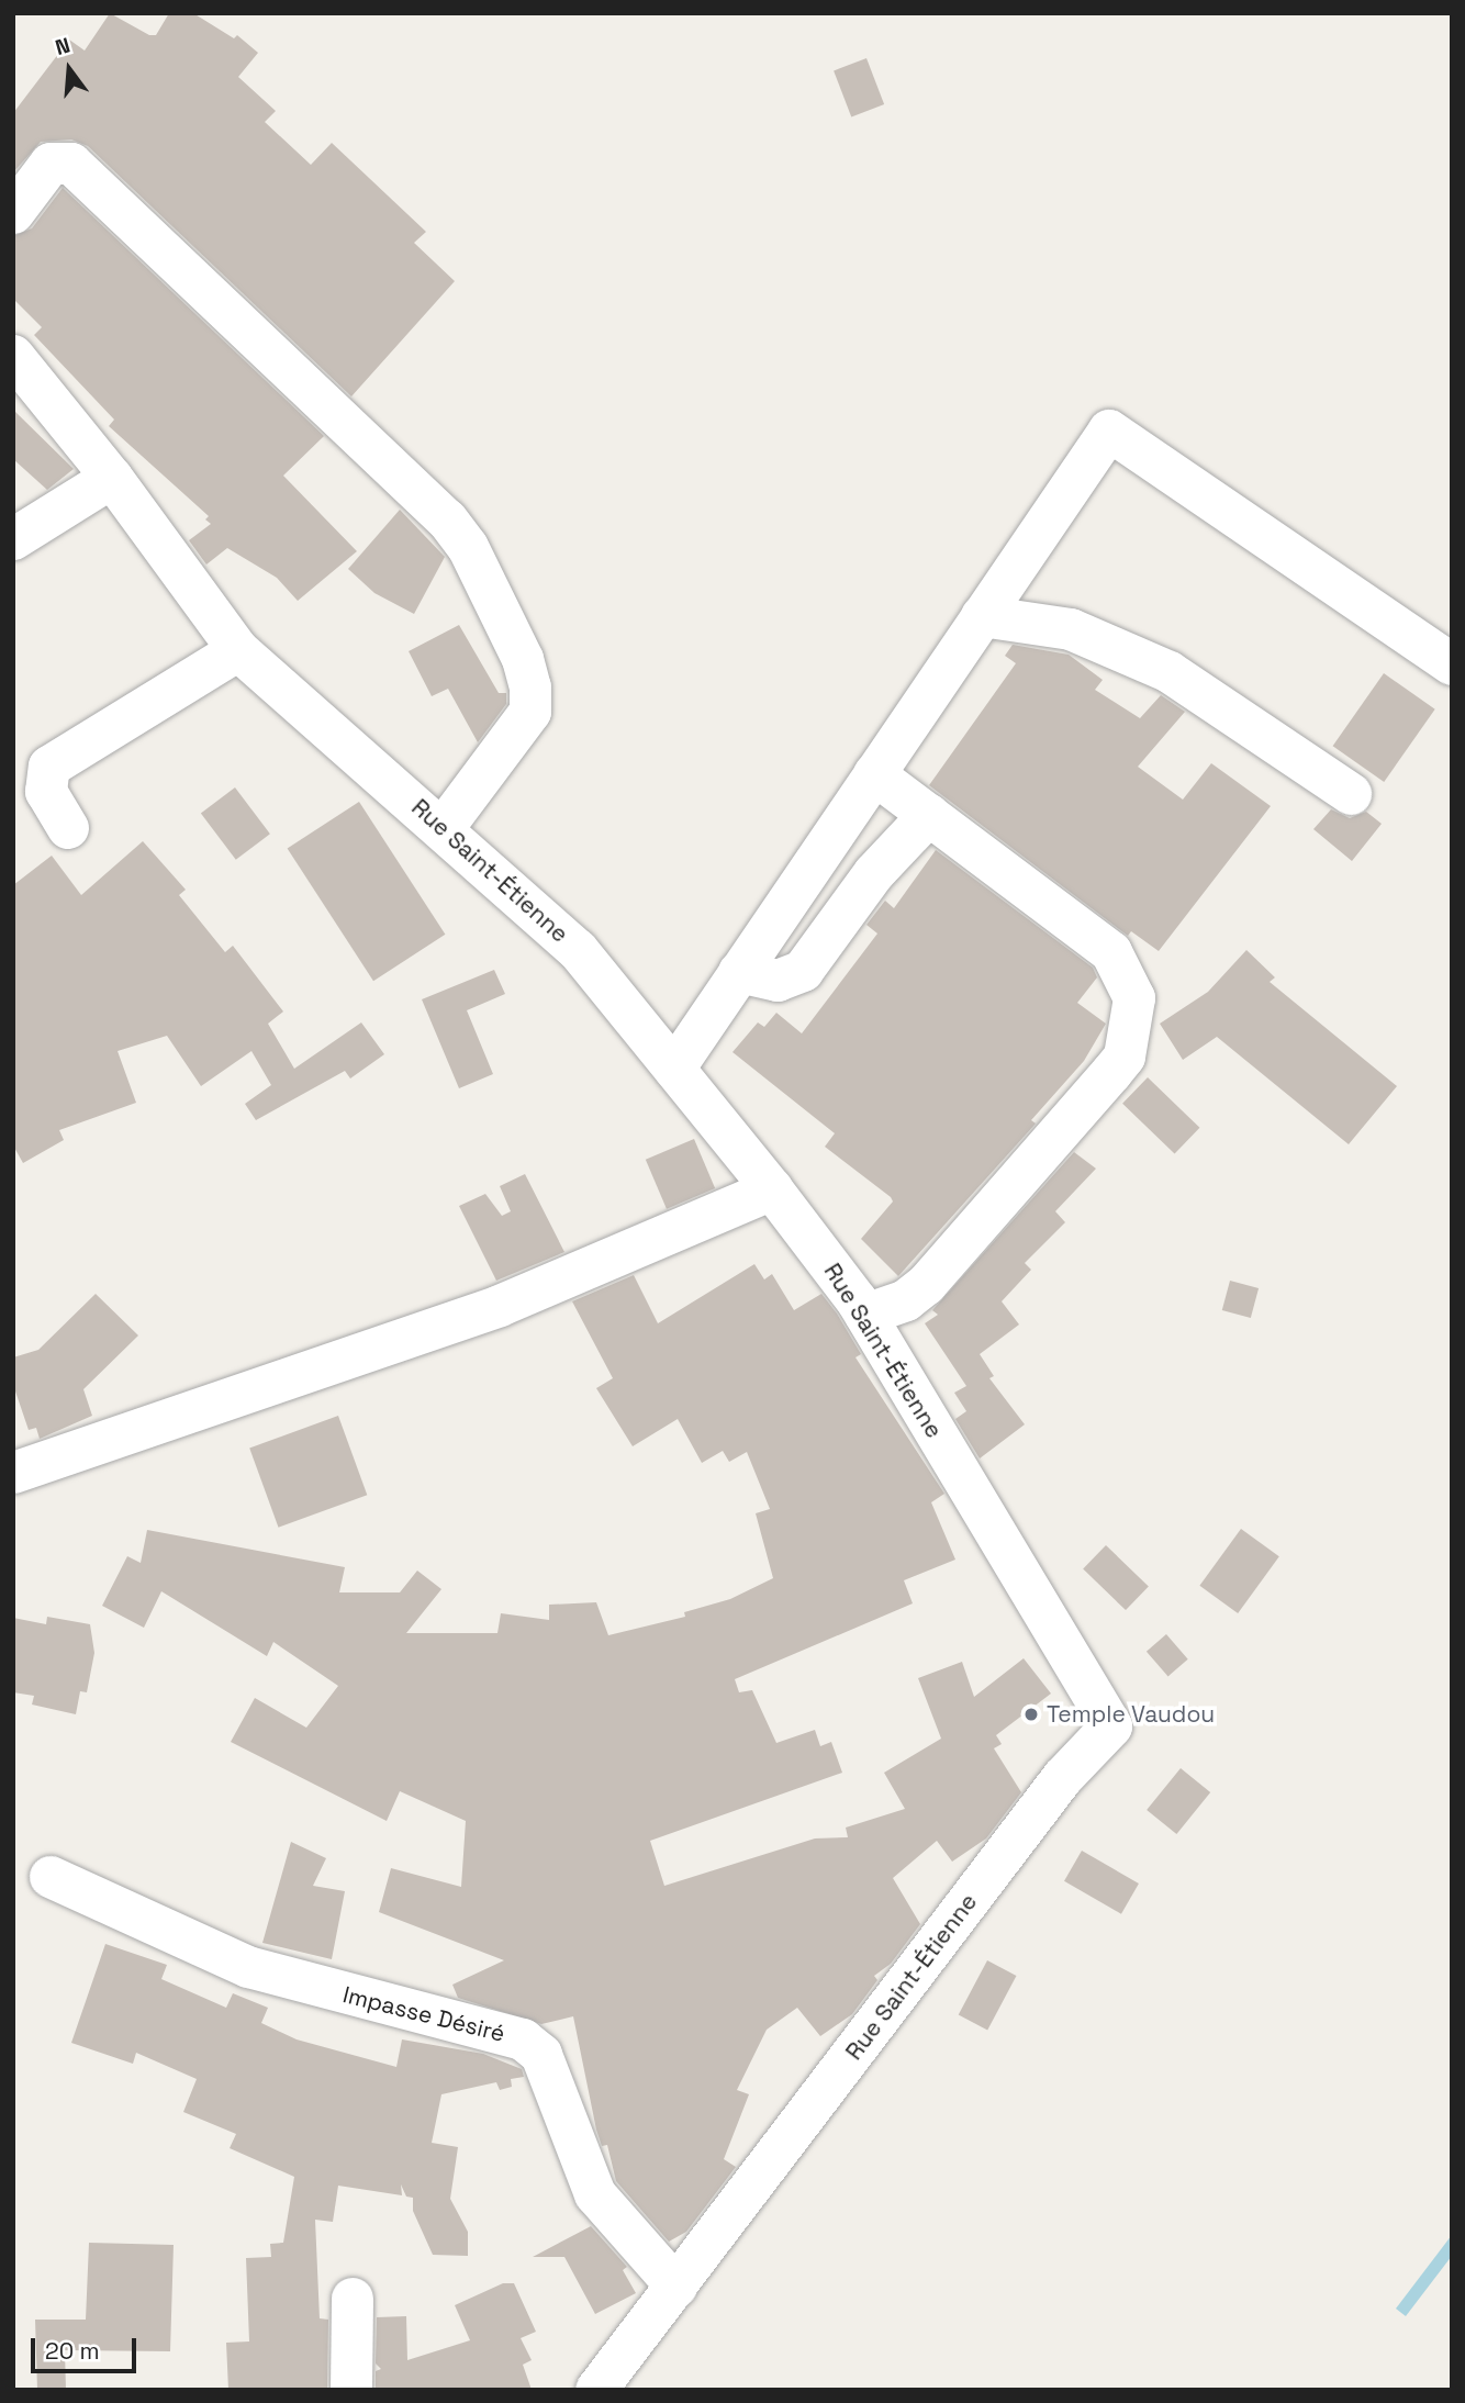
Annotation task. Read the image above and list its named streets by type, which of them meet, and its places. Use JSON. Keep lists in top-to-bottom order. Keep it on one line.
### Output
{"streets":{"street":["Rue Saint-Étienne","Impasse Désiré"]},"crossings":[["Rue Saint-Étienne","Impasse Désiré"]],"places":["Temple Vaudou"],"scale_bar":"20 m","north":"top"}
